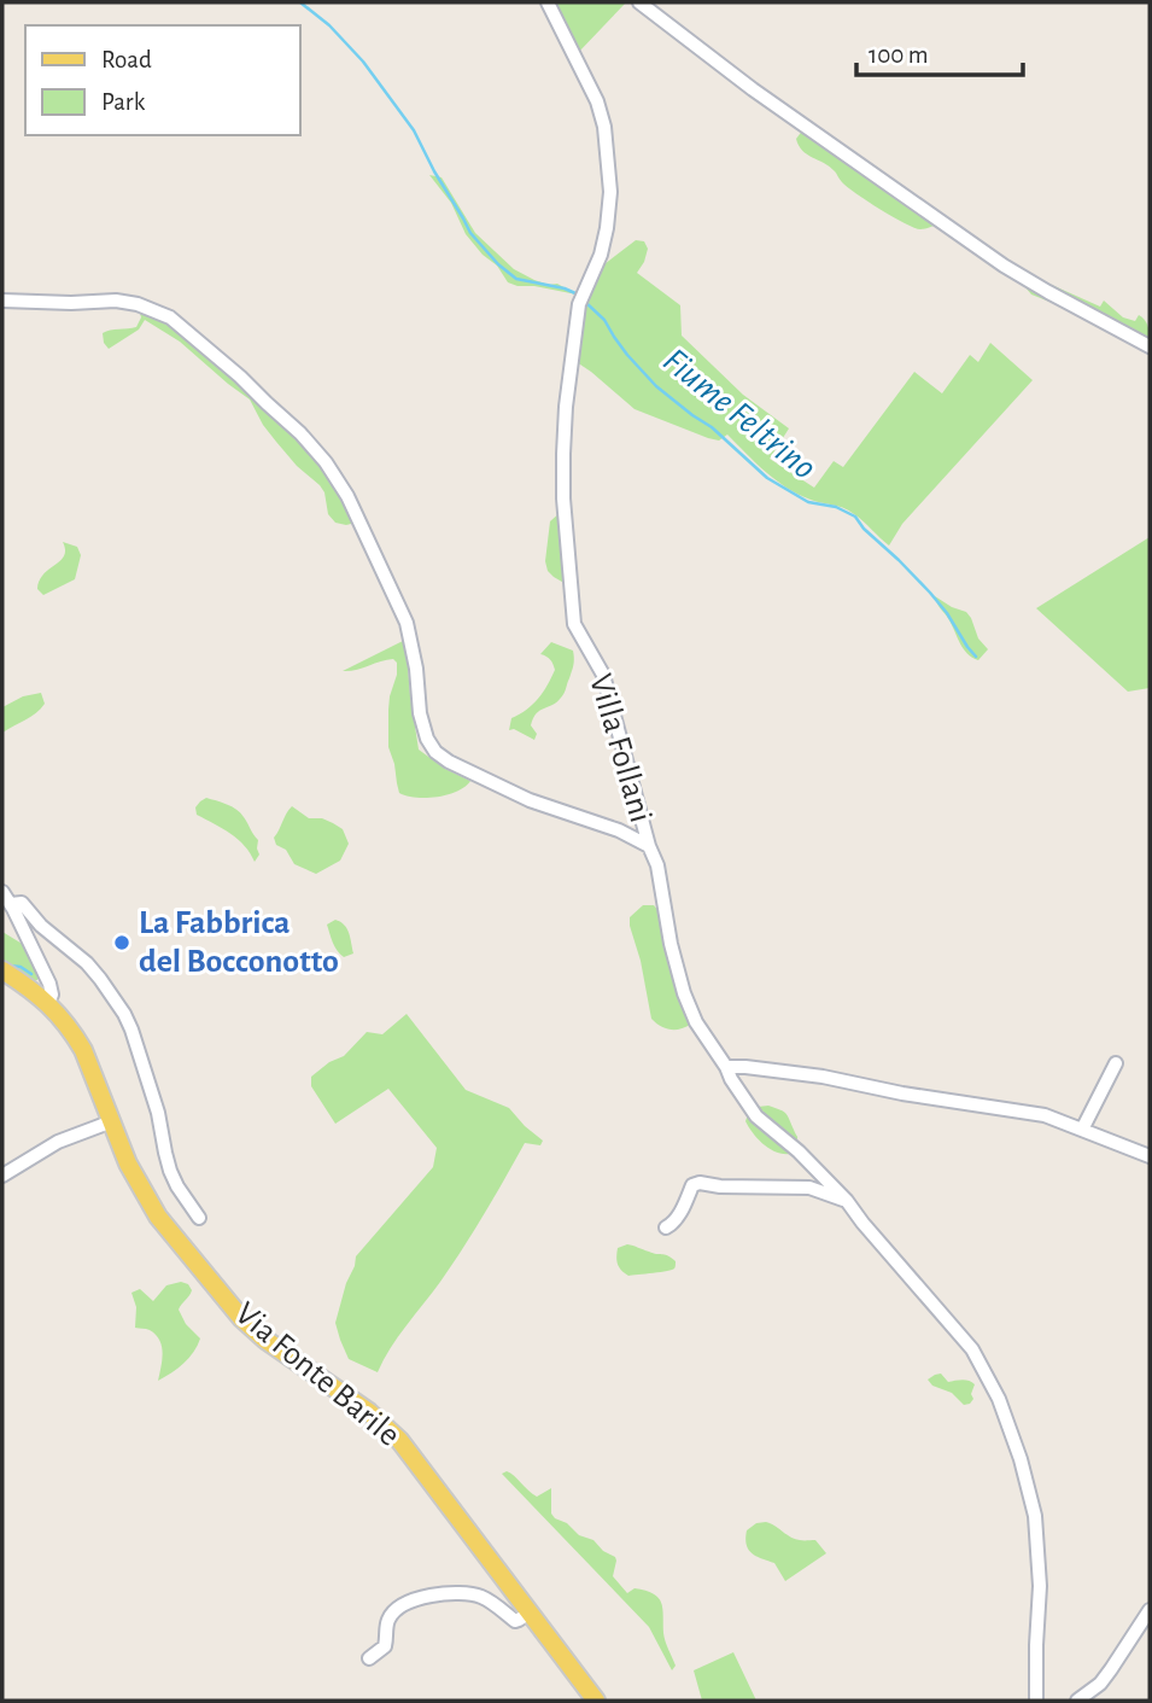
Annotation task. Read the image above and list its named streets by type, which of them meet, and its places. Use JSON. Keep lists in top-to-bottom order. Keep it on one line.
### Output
{"streets":{"main road":["Via Fonte Barile"],"street":["Villa Follani"]},"water":["Fiume Feltrino"],"places":["La Fabbrica del Bocconotto"],"legend":["Road","Park"],"scale_bar":"100 m"}
